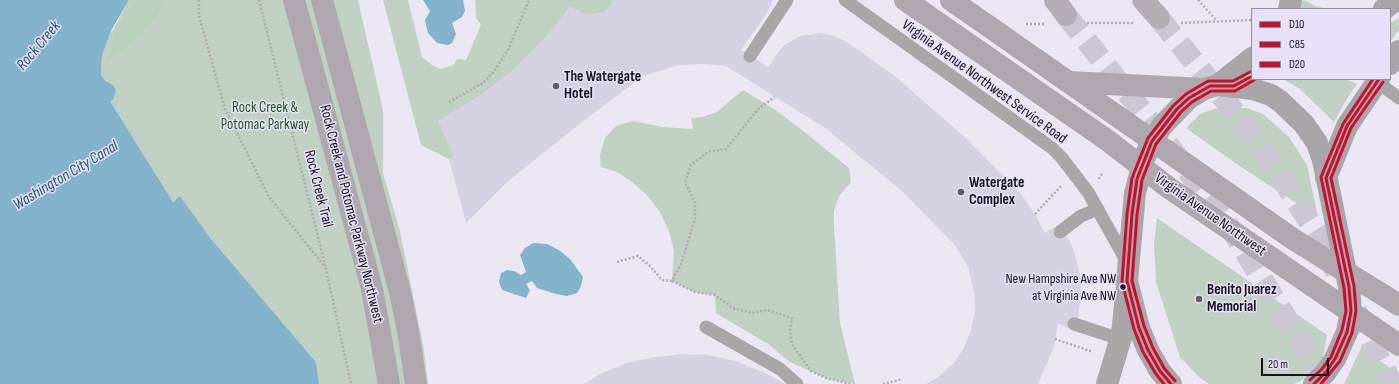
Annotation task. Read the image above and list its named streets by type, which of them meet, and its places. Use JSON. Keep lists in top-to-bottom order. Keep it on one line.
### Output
{"streets":{"main road":["Rock Creek and Potomac Parkway Northwest","Virginia Avenue Northwest"],"lane":["Virginia Avenue Northwest Service Road"],"path":["Rock Creek Trail"]},"water":["Rock Creek","Washington City Canal"],"parks":["Rock Creek & Potomac Parkway"],"places":["The Watergate Hotel","Watergate Complex","New Hampshire Ave NW at Virginia Ave NW","Benito Juarez Memorial"],"lines":["transit line D20","transit line D10","transit line C85"],"legend":["D10","C85","D20"],"scale_bar":"20 m"}
